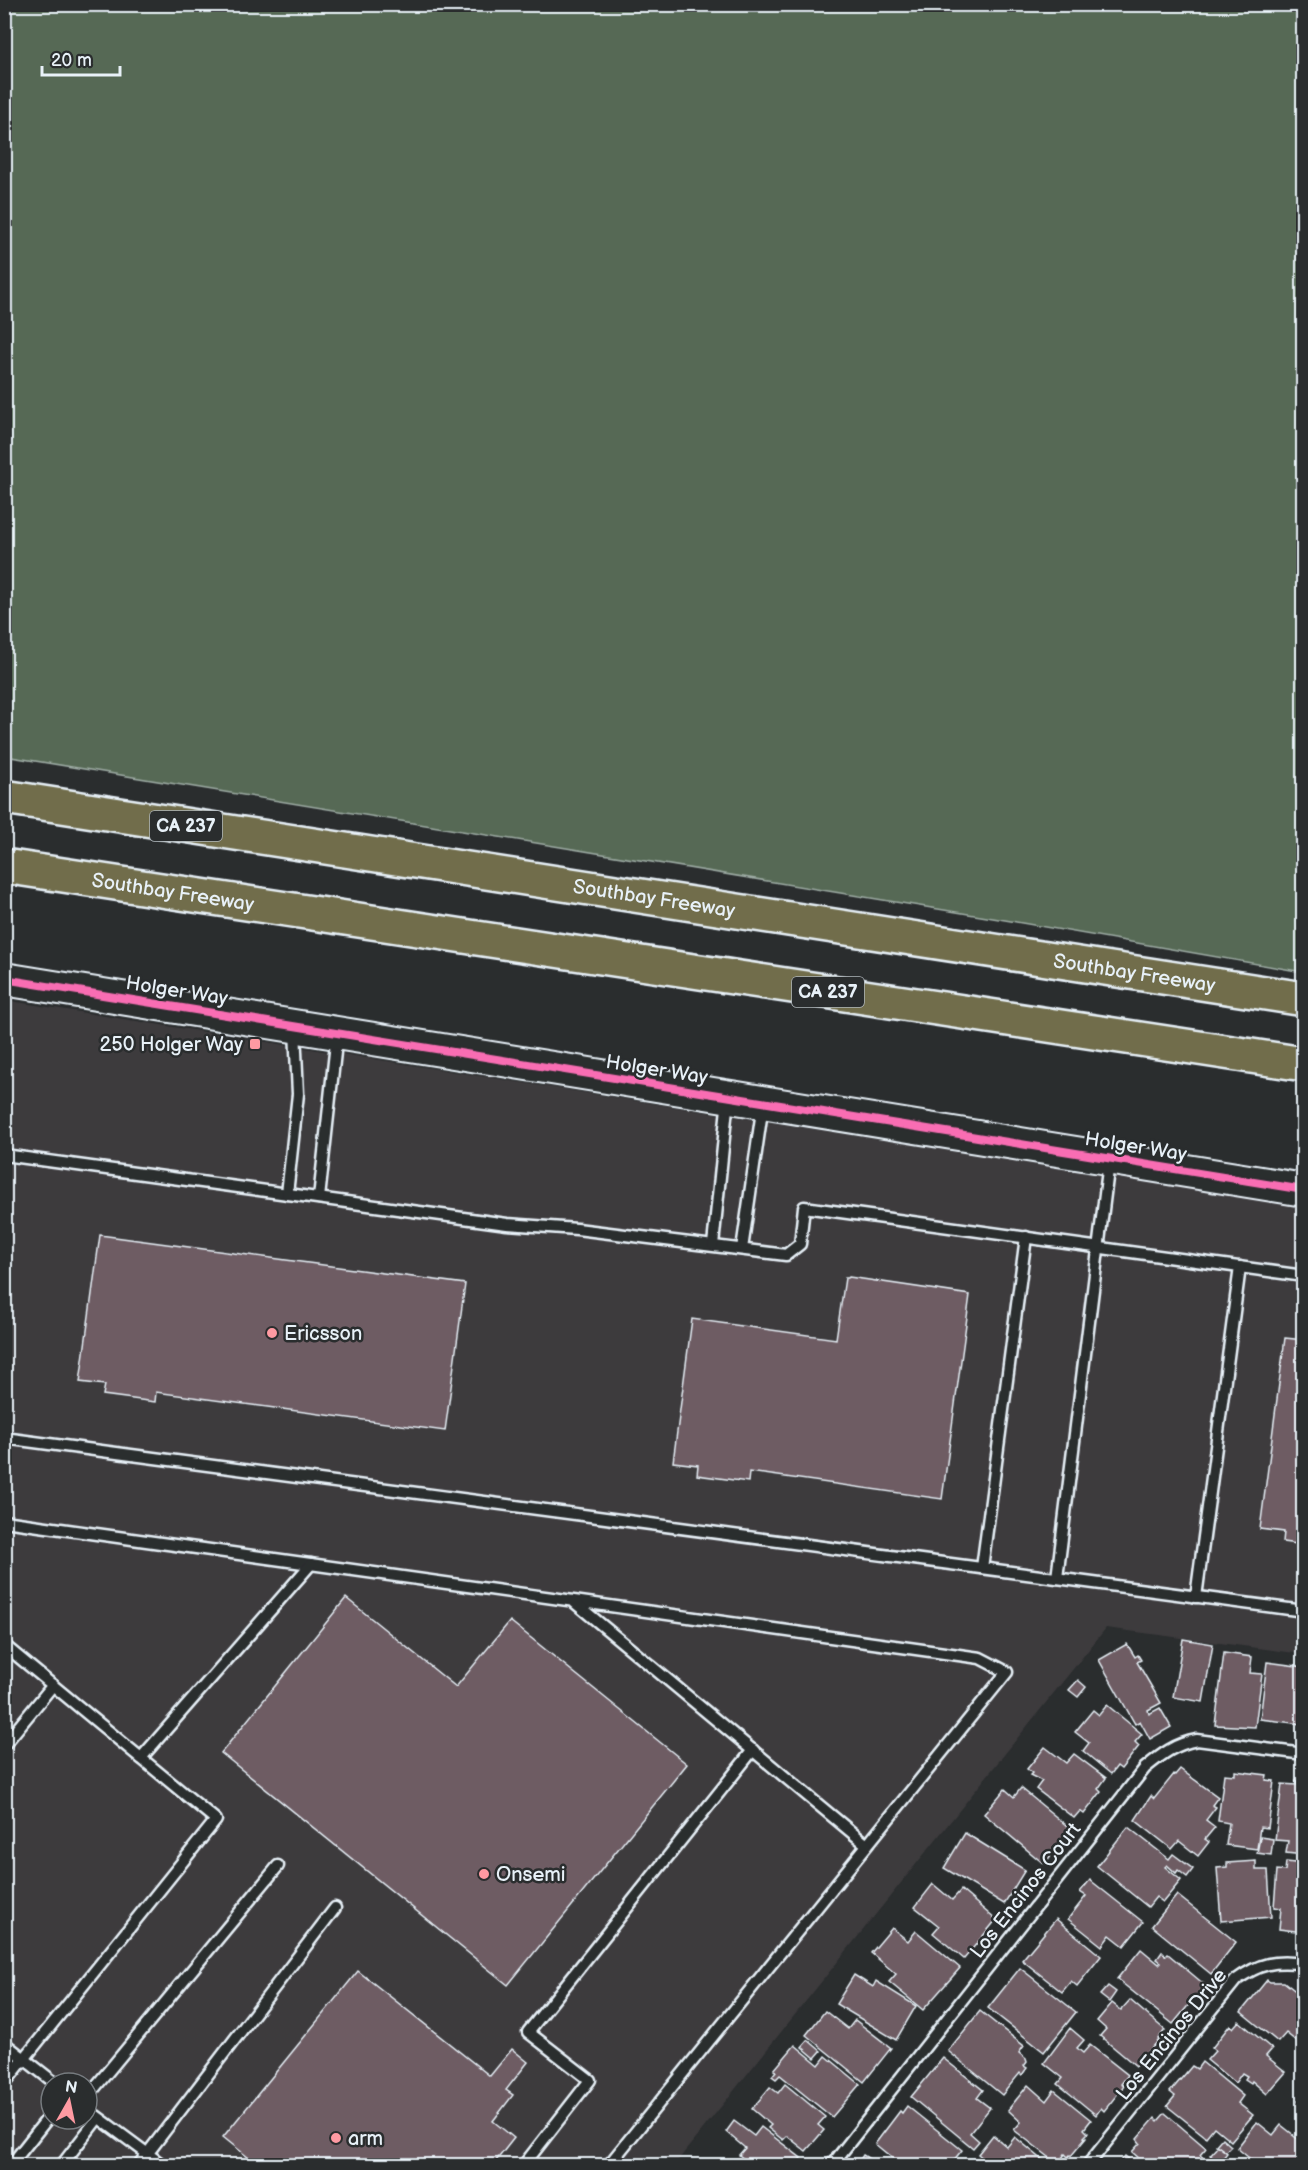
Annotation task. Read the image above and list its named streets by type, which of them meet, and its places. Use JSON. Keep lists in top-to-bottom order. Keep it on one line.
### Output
{"streets":{"highway":["CA 237","Southbay Freeway"],"street":["Holger Way"],"lane":["Los Encinos Court","Los Encinos Drive"]},"places":{"transit":["250 Holger Way"],"other":["Ericsson","Onsemi","arm"]},"scale_bar":"20 m","north":"top"}
